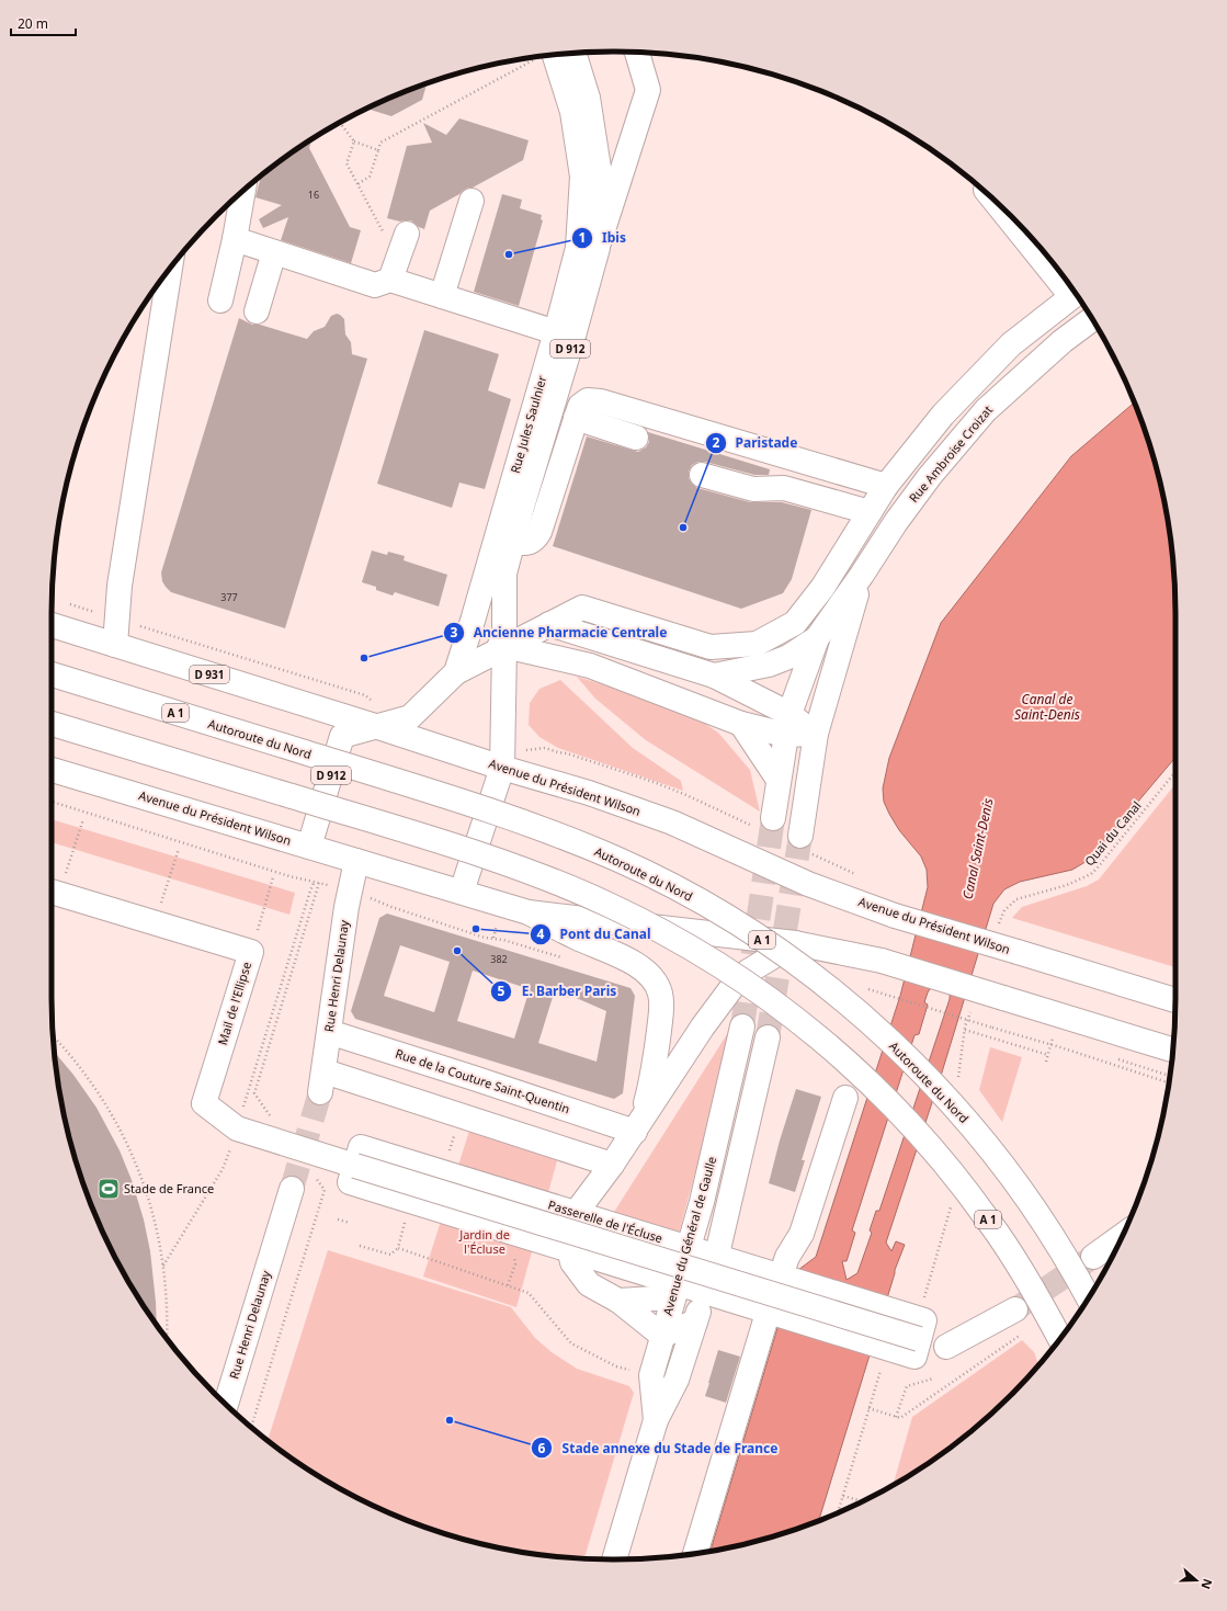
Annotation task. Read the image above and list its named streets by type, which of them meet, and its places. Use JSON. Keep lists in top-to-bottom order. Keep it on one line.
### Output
{"streets":{"main road":["D 912","Rue Jules Saulnier","Rue Ambroise Croizat","D 931","A 1","Autoroute du Nord","Avenue du Président Wilson","Rue Henri Delaunay","Mail de l'Ellipse","Rue de la Couture Saint-Quentin","Passerelle de l'Écluse","Avenue du Général de Gaulle"],"path":["Quai du Canal"]},"crossings":[["D 912","Rue Jules Saulnier"],["D 912","Avenue du Président Wilson"],["Rue Jules Saulnier","Avenue du Président Wilson"],["Avenue du Président Wilson","Rue Henri Delaunay"],["Rue Henri Delaunay","Rue de la Couture Saint-Quentin"],["Mail de l'Ellipse","Passerelle de l'Écluse"]],"water":["Canal de Saint-Denis","Canal Saint-Denis"],"parks":["Jardin de l'Écluse"],"places":{"other":["Ibis","Paristade","Ancienne Pharmacie Centrale","Pont du Canal","E. Barber Paris","Stade annexe du Stade de France"],"sports":["Stade de France"]},"house_numbers":["16","377","382"],"scale_bar":"20 m","north":"right"}
